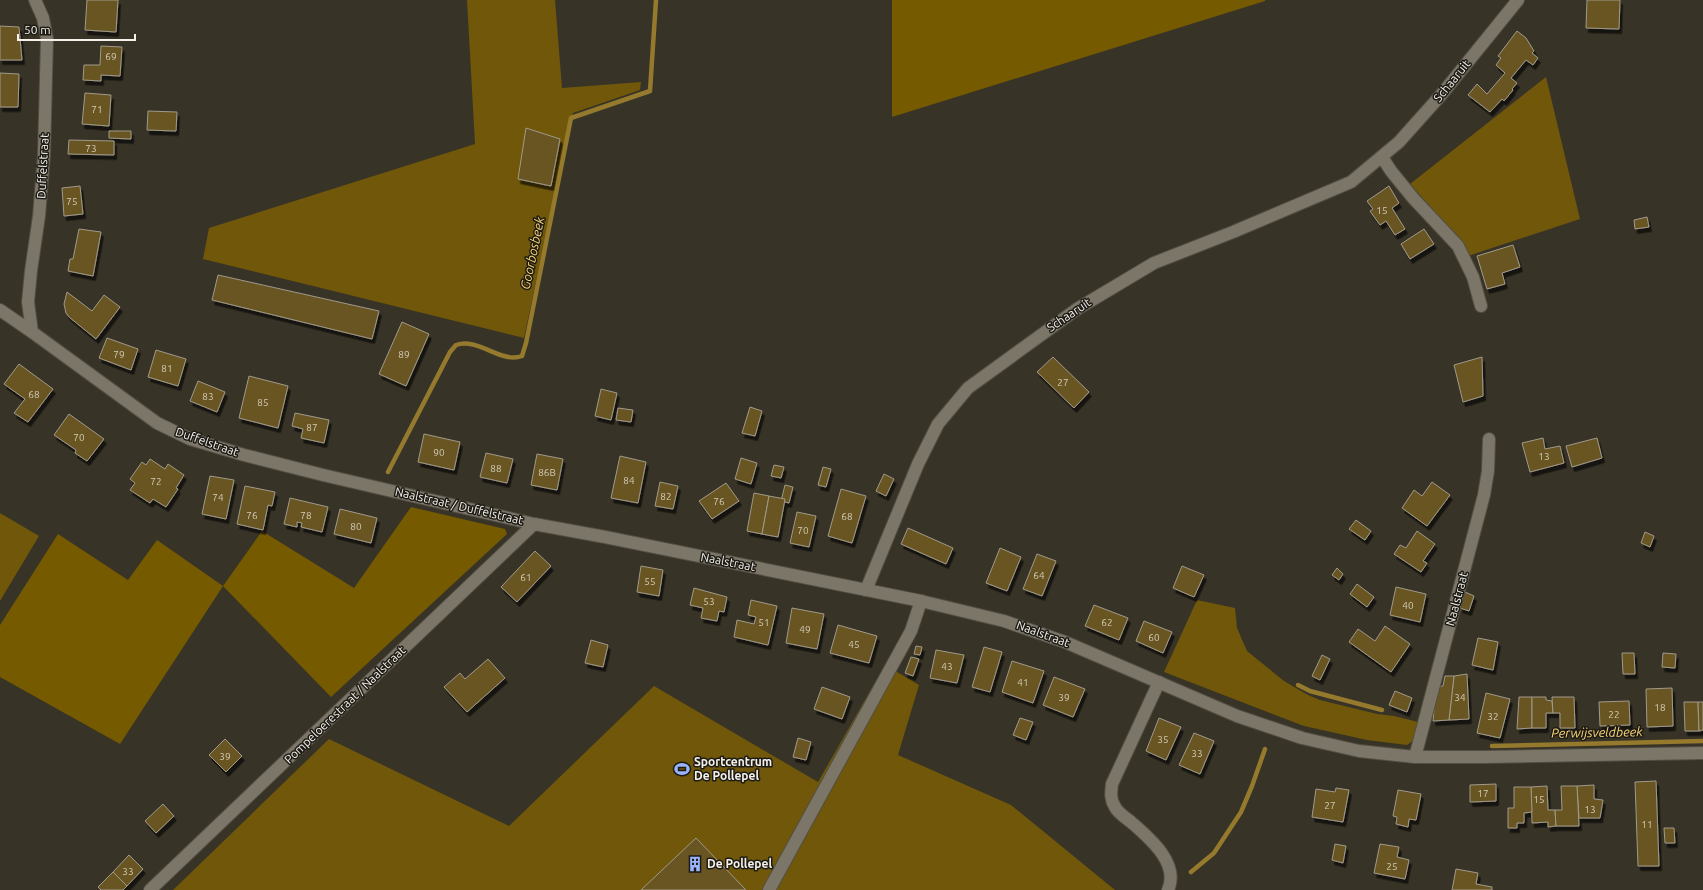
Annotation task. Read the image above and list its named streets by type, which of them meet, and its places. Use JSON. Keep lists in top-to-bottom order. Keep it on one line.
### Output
{"streets":{"street":["Schaaruit","Duffelstraat","Naalstraat / Duffelstraat","Naalstraat","Pompeloerestraat / Naalstraat"]},"crossings":[["Schaaruit","Naalstraat"],["Duffelstraat","Naalstraat / Duffelstraat"],["Naalstraat / Duffelstraat","Naalstraat"],["Naalstraat / Duffelstraat","Pompeloerestraat / Naalstraat"],["Naalstraat","Pompeloerestraat / Naalstraat"]],"water":["Goorbosbeek","Perwijsveldbeek"],"places":{"sports":["Sportcentrum De Pollepel"],"building":["De Pollepel"]},"house_numbers":["69","71","73","75","15","79","89","81","27","68","83","85","87","70","90","13","88","86B","84","72","82","74","76","76","78","68","80","70","64","61","55","53","40","51","62","49","60","45","43","41","39","34","18","22","32","35","33","39","17","15","27","13","11","25","33"],"scale_bar":"50 m"}
